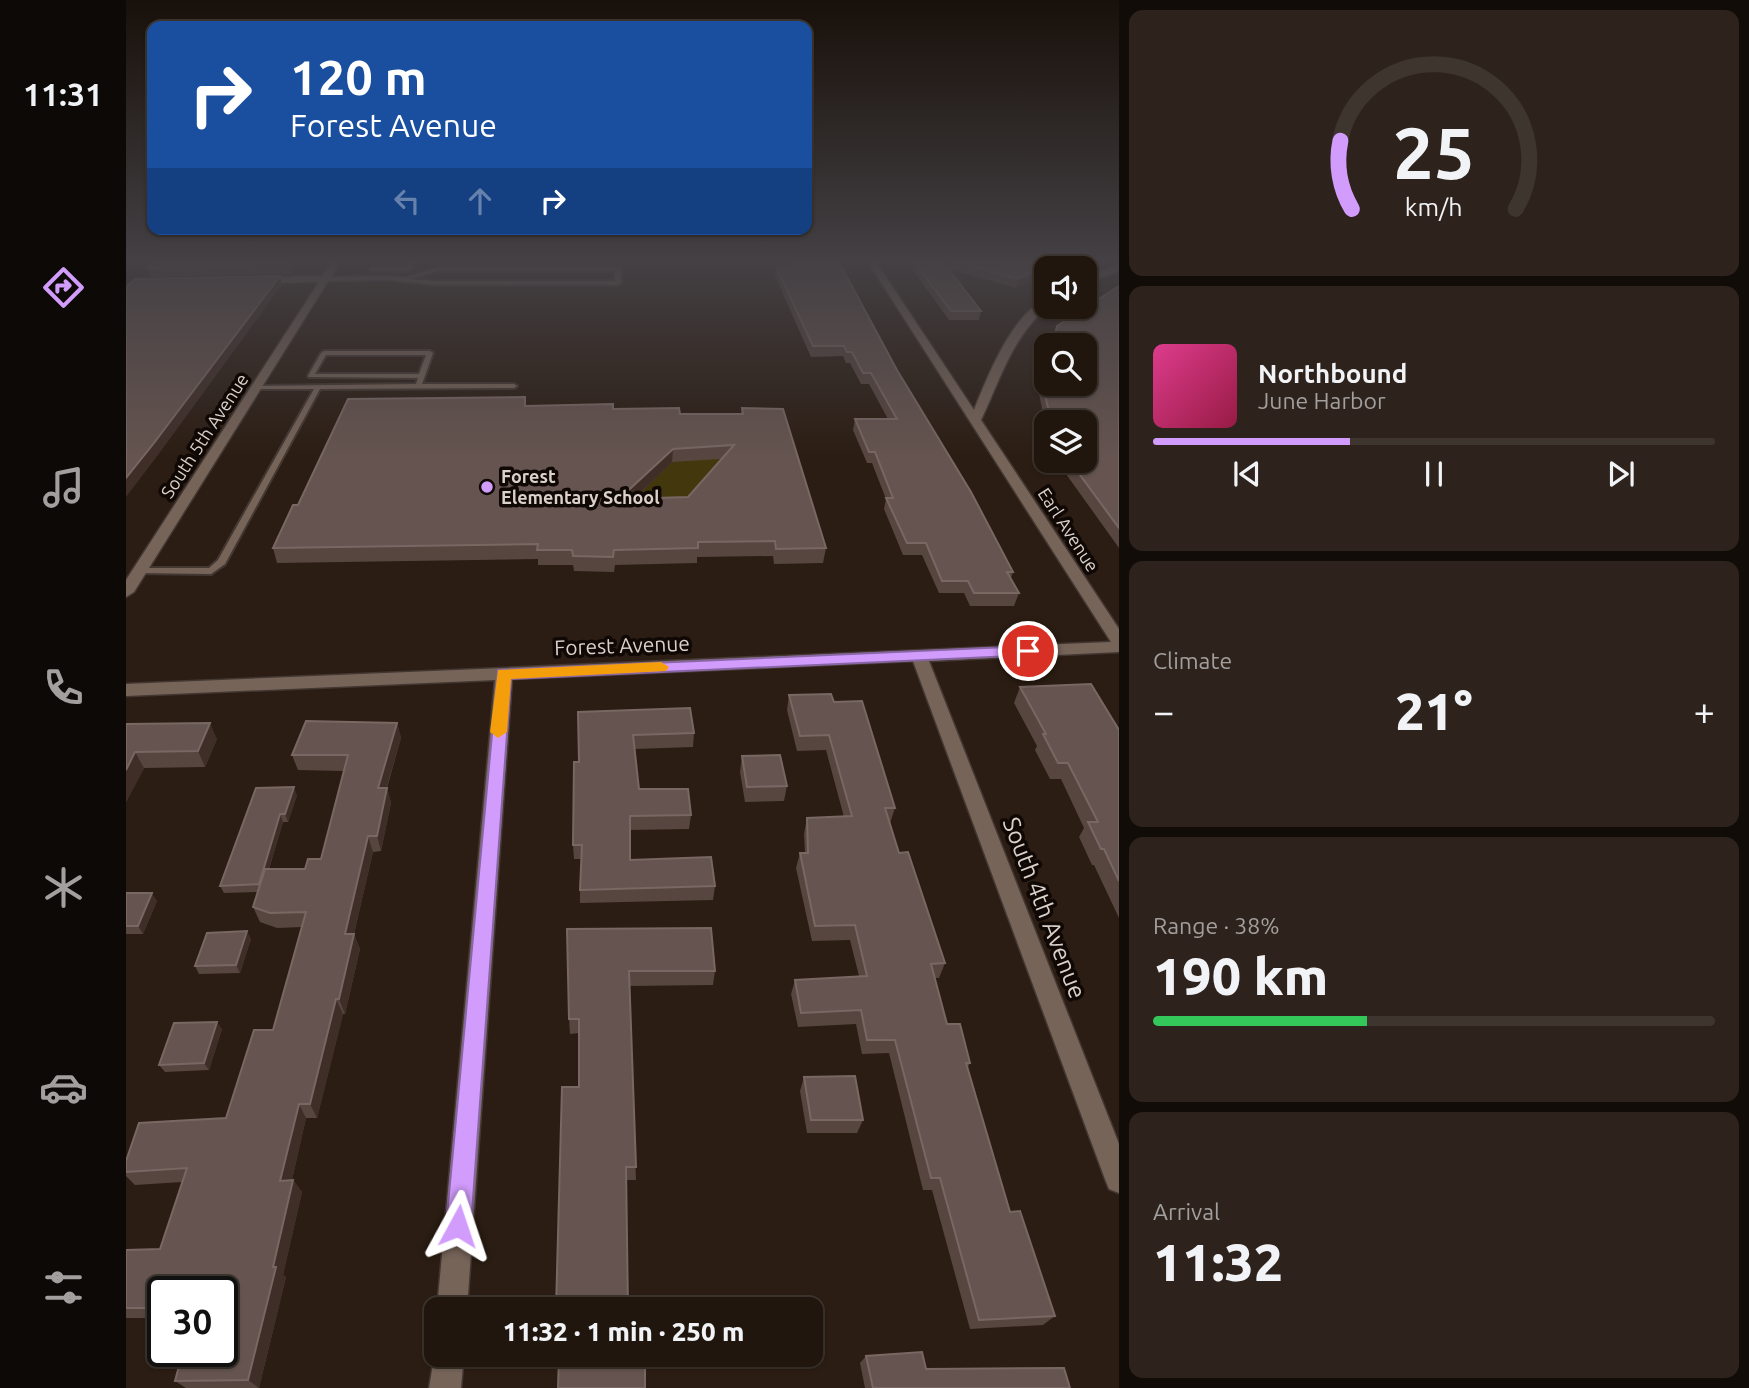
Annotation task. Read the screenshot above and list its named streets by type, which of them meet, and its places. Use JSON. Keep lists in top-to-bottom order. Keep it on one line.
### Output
{"streets":{"street":["South 5th Avenue","Earl Avenue","Forest Avenue","South 4th Avenue"]},"crossings":[["Forest Avenue","South 4th Avenue"]],"places":["Forest Elementary School"],"page":{"tabs":"11:31","turn":["120 m","Forest Avenue"],"song":["Northbound","June Harbor"],"tile":["Climate",["Range · 38%","190 km"],["Arrival","11:32"]],"heat":["−","21°","+"],"limit":"30","trip":"11:32 · 1 min · 250 m","gauge":["25","km/h"]}}
